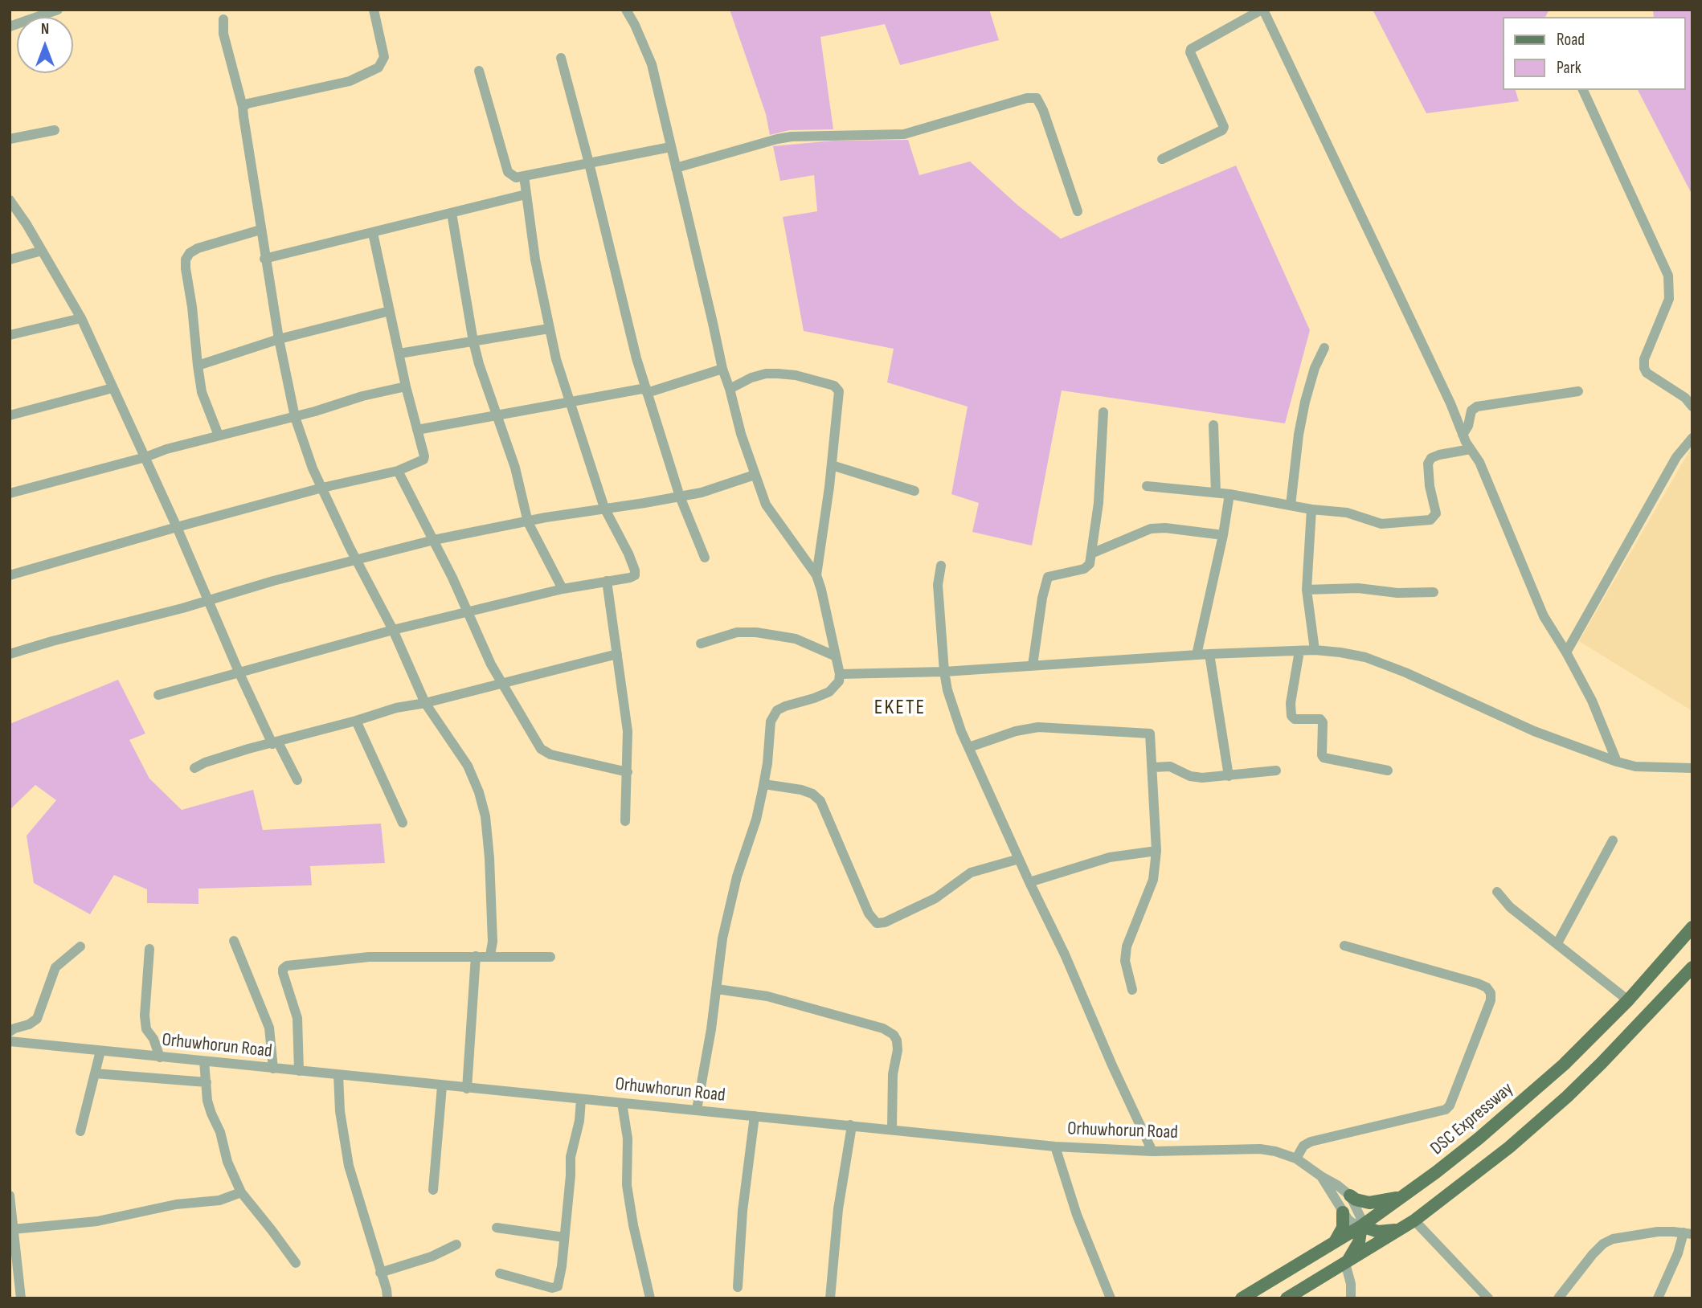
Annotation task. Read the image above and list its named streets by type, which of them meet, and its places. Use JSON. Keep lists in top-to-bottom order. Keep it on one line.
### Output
{"streets":{"main road":["DSC Expressway"],"street":["Orhuwhorun Road"]},"districts":["EKETE"],"legend":["Road","Park"],"north":"top"}
